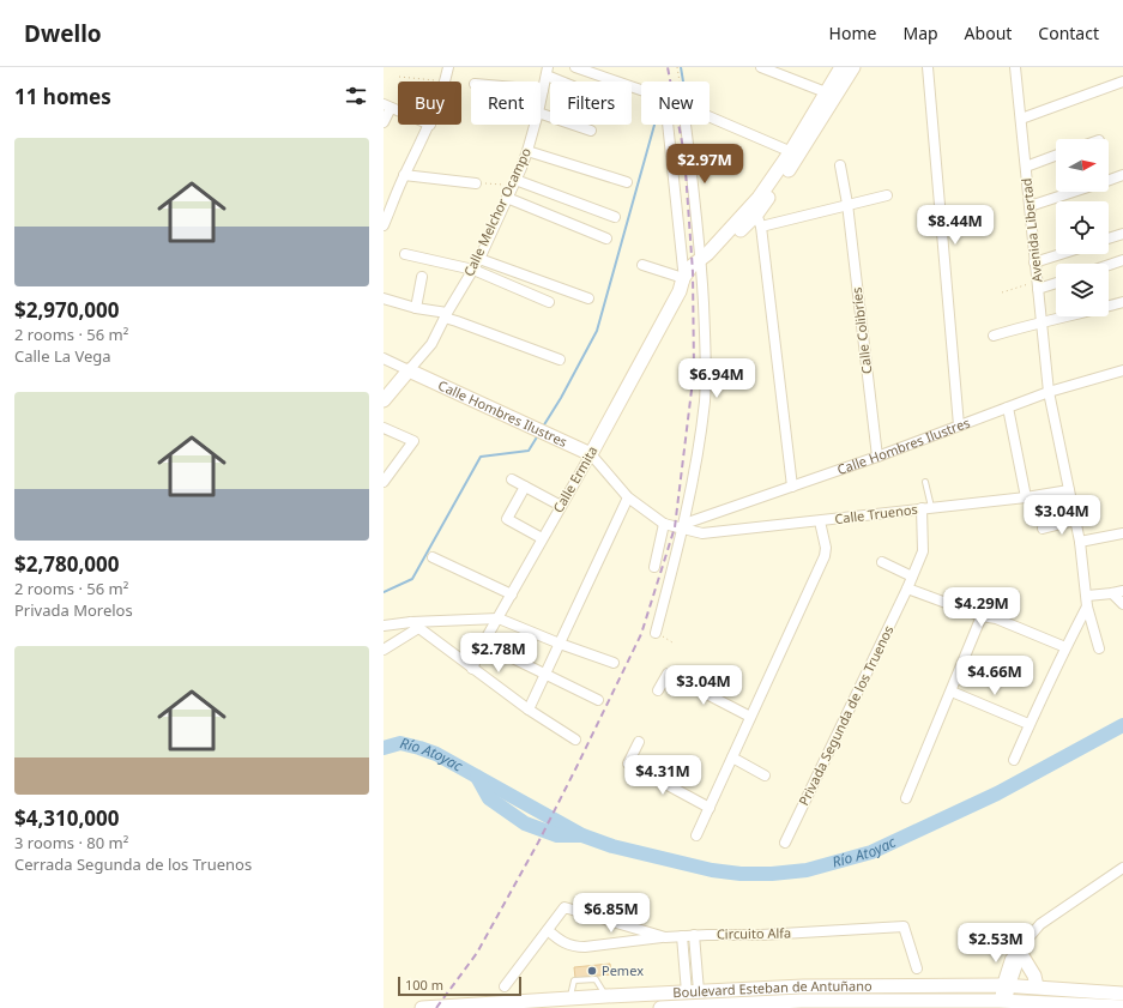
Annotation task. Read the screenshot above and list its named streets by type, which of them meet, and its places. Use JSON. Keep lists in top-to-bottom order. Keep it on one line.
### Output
{"streets":{"main road":["Calle Hombres Ilustres","Calle Ermita","Boulevard Esteban de Antuñano"],"street":["Calle Melchor Ocampo","Avenida Libertad","Calle Colibríes","Calle Truenos","Privada Segunda de los Truenos","Circuito Alfa"]},"crossings":[["Calle Melchor Ocampo","Calle Hombres Ilustres"],["Avenida Libertad","Calle Hombres Ilustres"],["Avenida Libertad","Calle Truenos"],["Calle Colibríes","Calle Hombres Ilustres"],["Calle Hombres Ilustres","Calle Ermita"],["Calle Hombres Ilustres","Calle Truenos"],["Calle Truenos","Privada Segunda de los Truenos"]],"water":["Río Atoyac"],"places":["Pemex"],"scale_bar":"100 m","north":"right","page":{"header":"Dwello","nav":["Home","Map","About","Contact"],"heading":"11 homes","chip":["Buy","Rent","Filters","New"],"list":[{"name":"$2,970,000","note":"2 rooms · 56 m² · Calle La Vega"},{"name":"$2,780,000","note":"2 rooms · 56 m² · Privada Morelos"},{"name":"$4,310,000","note":"3 rooms · 80 m² · Cerrada Segunda de los Truenos"}],"price":["$2.97M","$8.44M","$6.94M","$3.04M","$4.29M","$2.78M","$4.66M","$3.04M","$4.31M","$6.85M","$2.53M"],"scale":"100 m"}}
